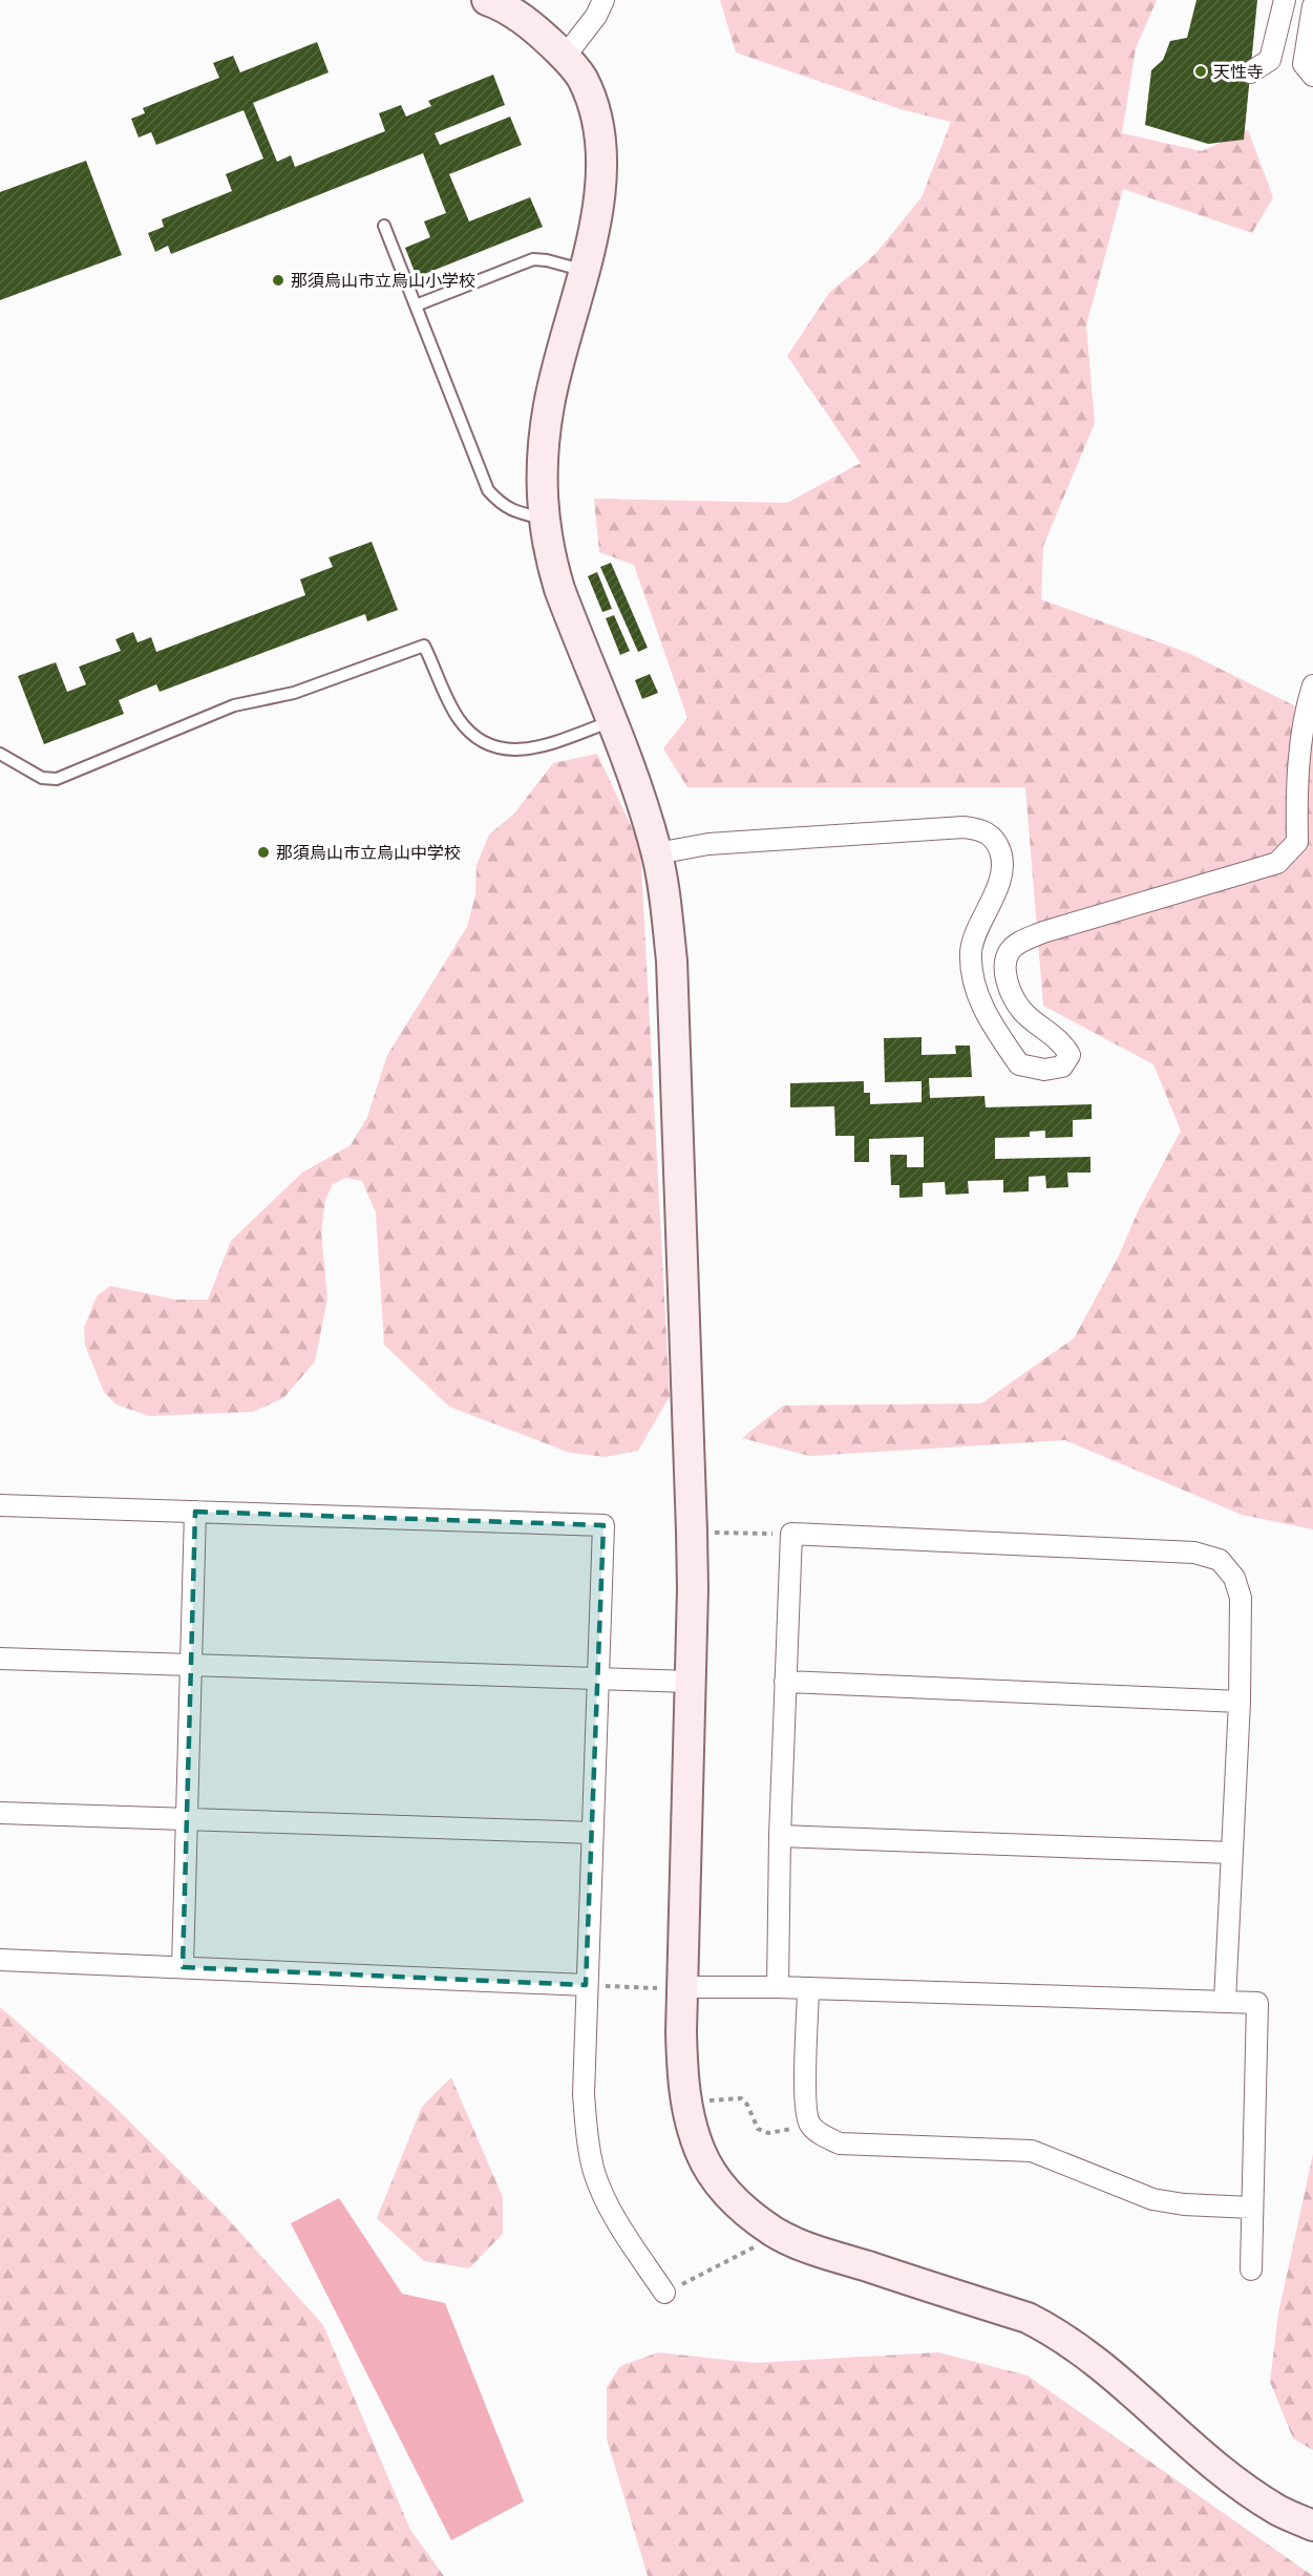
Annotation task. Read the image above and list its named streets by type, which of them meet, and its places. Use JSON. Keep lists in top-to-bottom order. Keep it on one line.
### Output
{"places":["天性寺","那須烏山市立烏山小学校","那須烏山市立烏山中学校"]}
